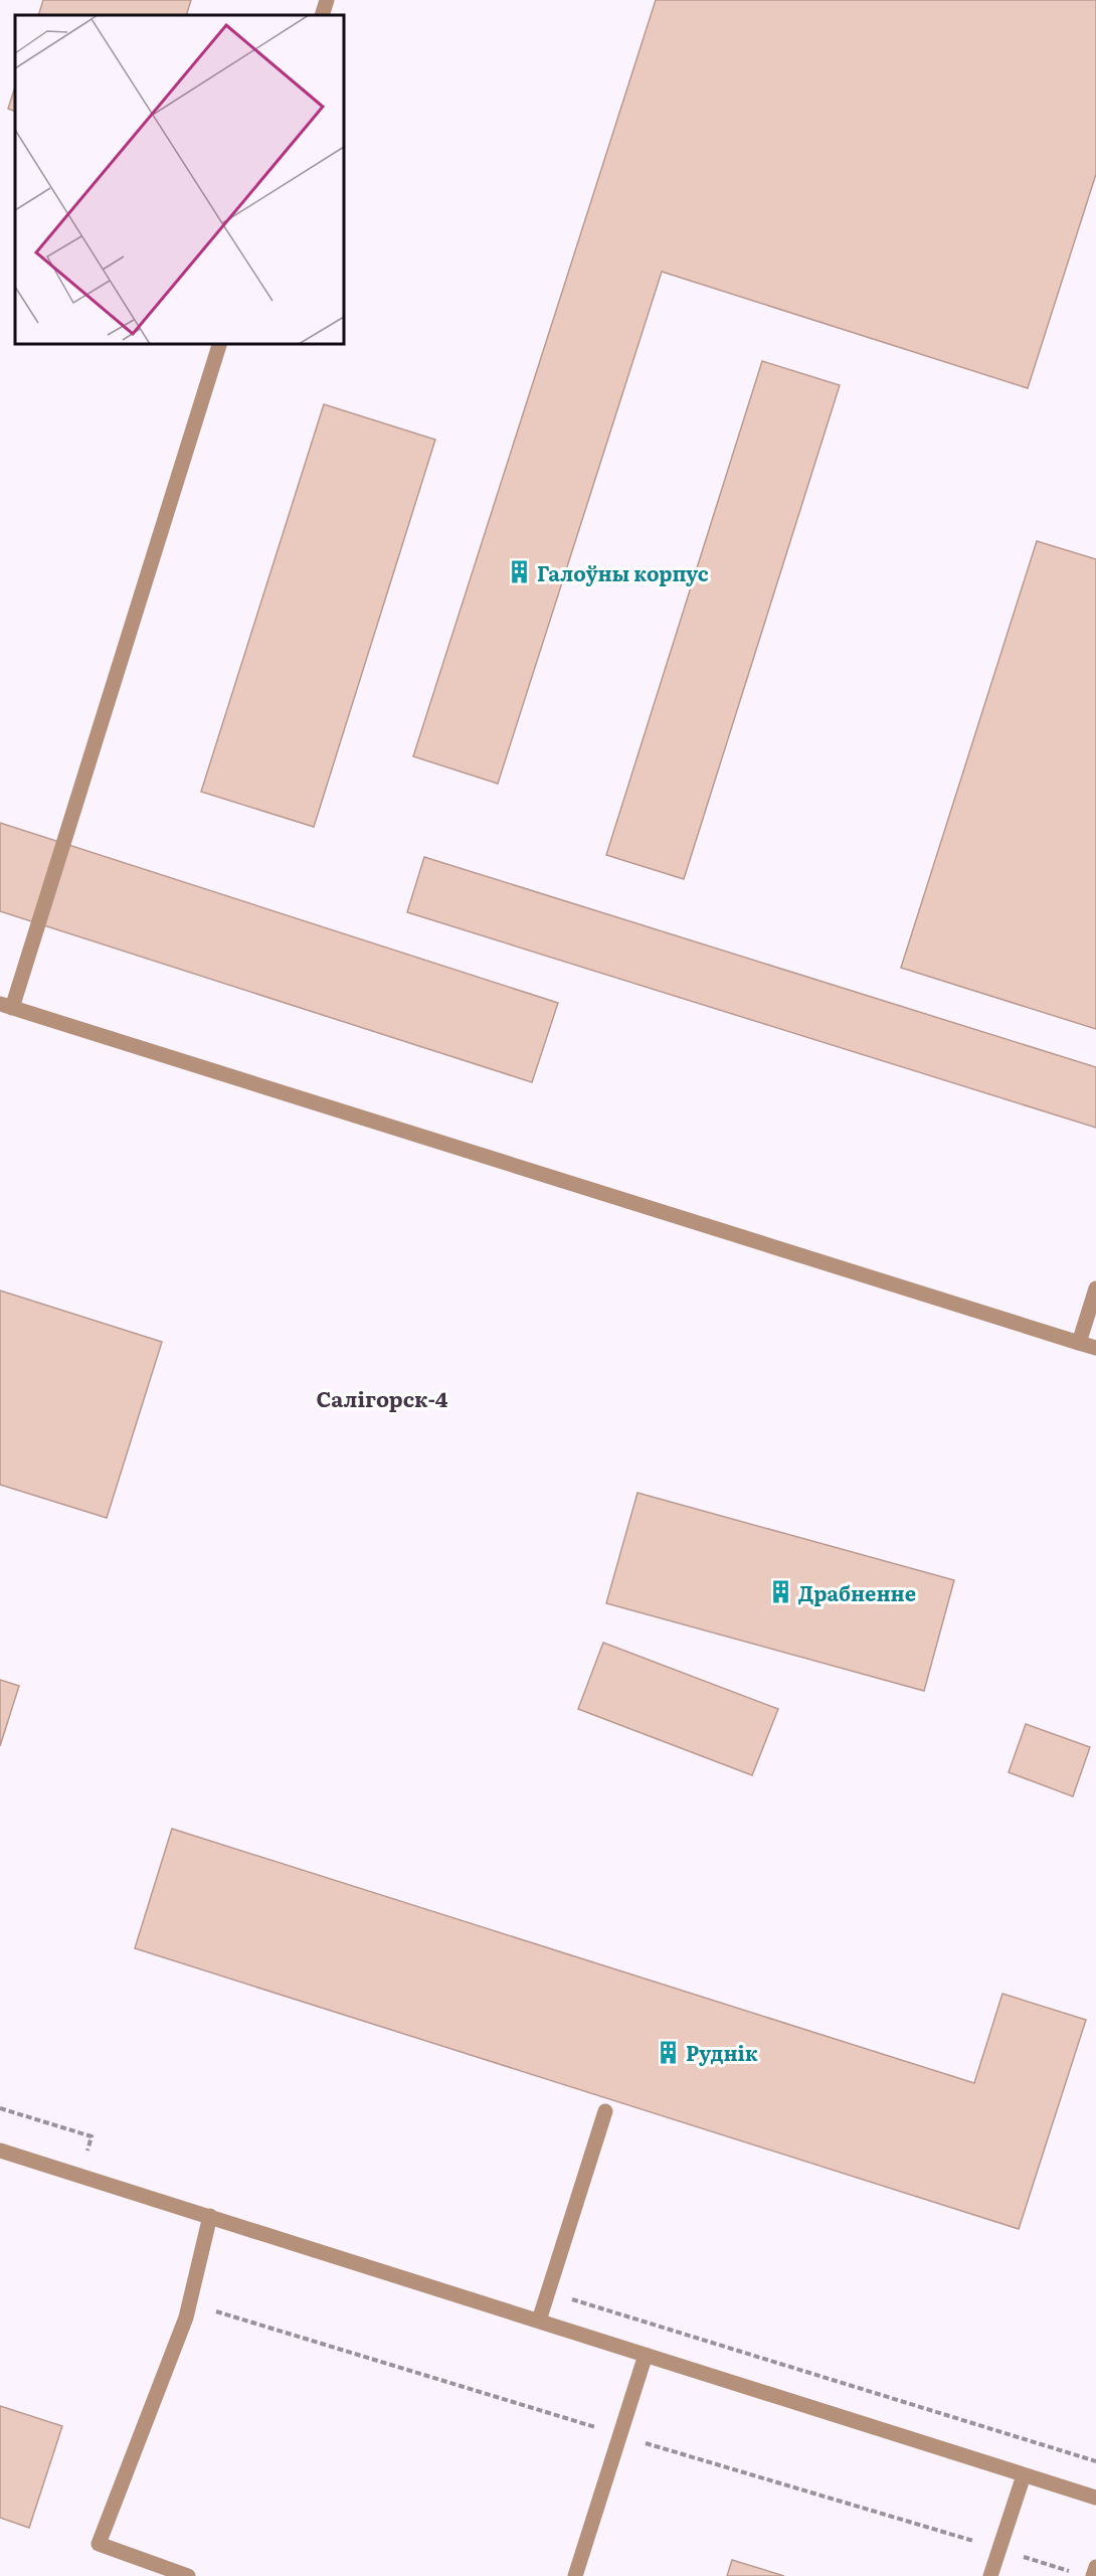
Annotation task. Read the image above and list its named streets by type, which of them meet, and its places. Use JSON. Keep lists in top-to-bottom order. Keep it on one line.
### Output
{"districts":["Салігорск-4"],"places":{"building":["Галоўны корпус","Драбненне","Руднік"]}}
